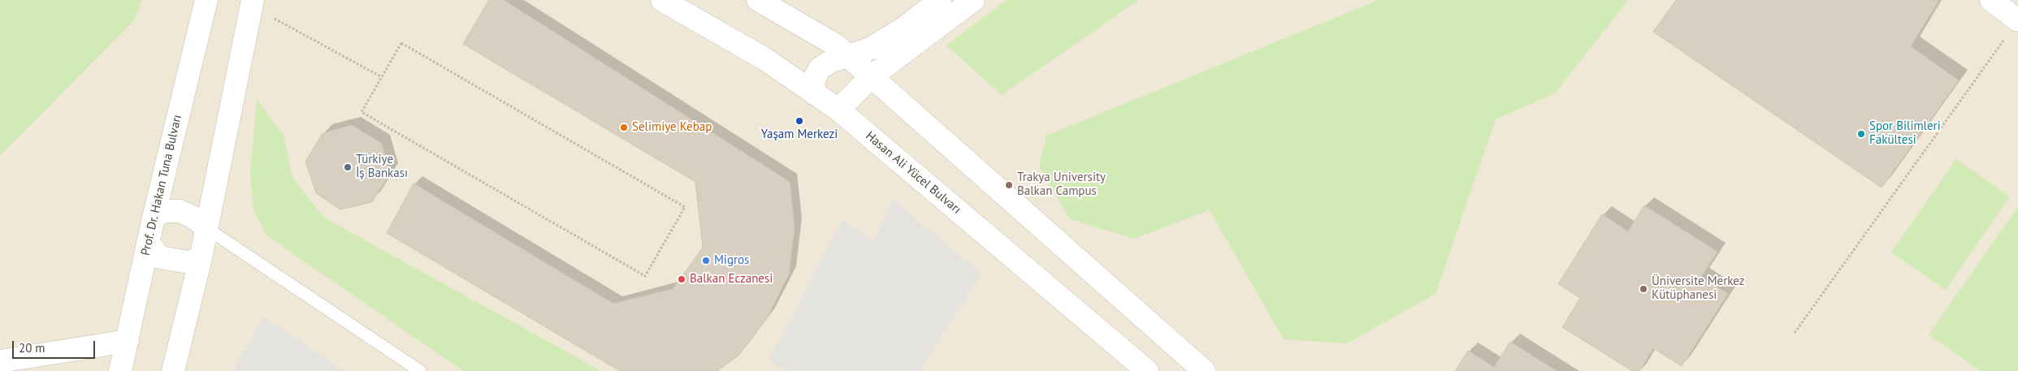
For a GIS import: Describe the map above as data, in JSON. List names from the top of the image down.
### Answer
{
  "streets": {
    "street": ["Hasan Ali Yücel Bulvarı", "Prof. Dr. Hakan Tuna Bulvarı"]
  },
  "places": [
    "Yaşam Merkezi",
    "Selimiye Kebap",
    "Spor Bilimleri Fakültesi",
    "Türkiye İş Bankası",
    "Trakya University Balkan Campus",
    "Migros",
    "Balkan Eczanesi",
    "Üniversite Merkez Kütüphanesi"
  ],
  "scale_bar": "20 m"
}
